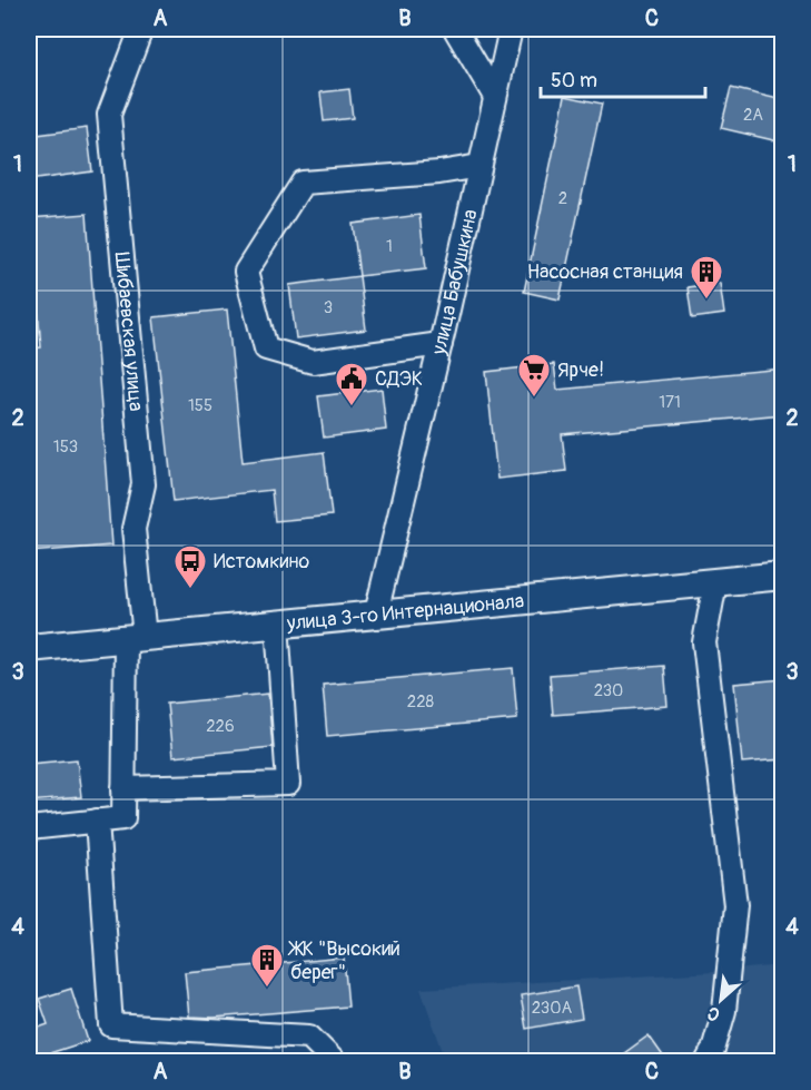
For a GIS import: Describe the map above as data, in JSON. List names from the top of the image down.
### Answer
{
  "streets": {
    "main road": ["улица 3-го Интернационала"],
    "street": ["улица Бабушкина", "Шибаевская улица"]
  },
  "crossings": [
    ["улица Бабушкина", "улица 3-го Интернационала"],
    ["Шибаевская улица", "улица 3-го Интернационала"]
  ],
  "places": {
    "building": ["Насосная станция", "ЖК \"Высокий берег\""],
    "supermarket": ["Ярче!"],
    "public building": ["СДЭК"],
    "bus stop": ["Истомкино"]
  },
  "house_numbers": [
    "2А",
    "2",
    "1",
    "3",
    "171",
    "155",
    "153",
    "230",
    "228",
    "226",
    "230А"
  ],
  "scale_bar": "50 m",
  "north": "bottom left",
  "grid": {
    "columns": ["A", "B", "C"],
    "rows": [
      "1",
      "2",
      "3",
      "4"
    ]
  }
}
